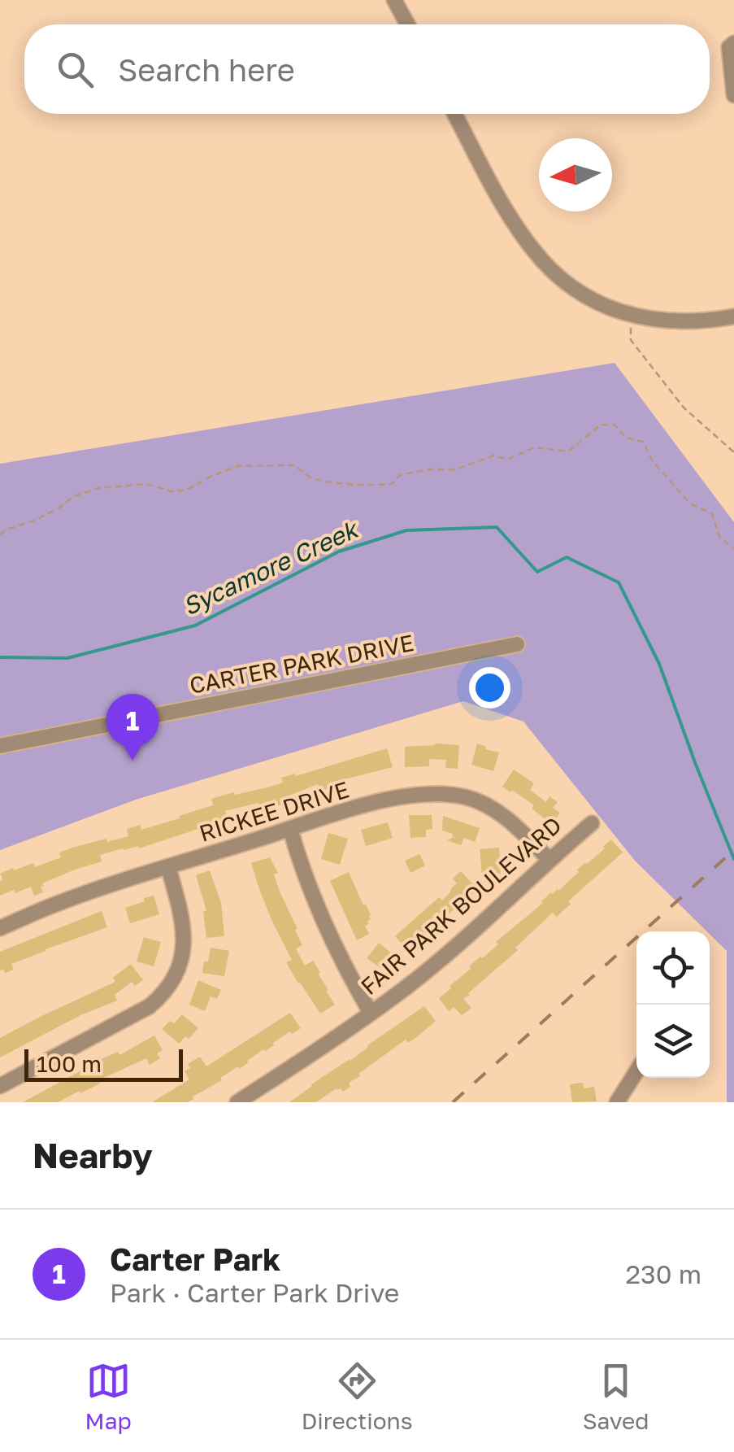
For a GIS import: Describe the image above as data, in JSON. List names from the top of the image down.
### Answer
{
  "streets": {
    "street": ["CARTER PARK DRIVE", "RICKEE DRIVE", "FAIR PARK BOULEVARD"]
  },
  "crossings": [
    ["RICKEE DRIVE", "FAIR PARK BOULEVARD"]
  ],
  "water": ["Sycamore Creek"],
  "scale_bar": "100 m",
  "north": "left",
  "page": {
    "search": "Search here",
    "pins": "1",
    "scale": "100 m",
    "heading": "Nearby",
    "list": [
      {
        "mark": "1",
        "name": "Carter Park",
        "note": "Park · Carter Park Drive",
        "value": "230 m"
      }
    ],
    "nav": ["Map", "Directions", "Saved"]
  }
}
